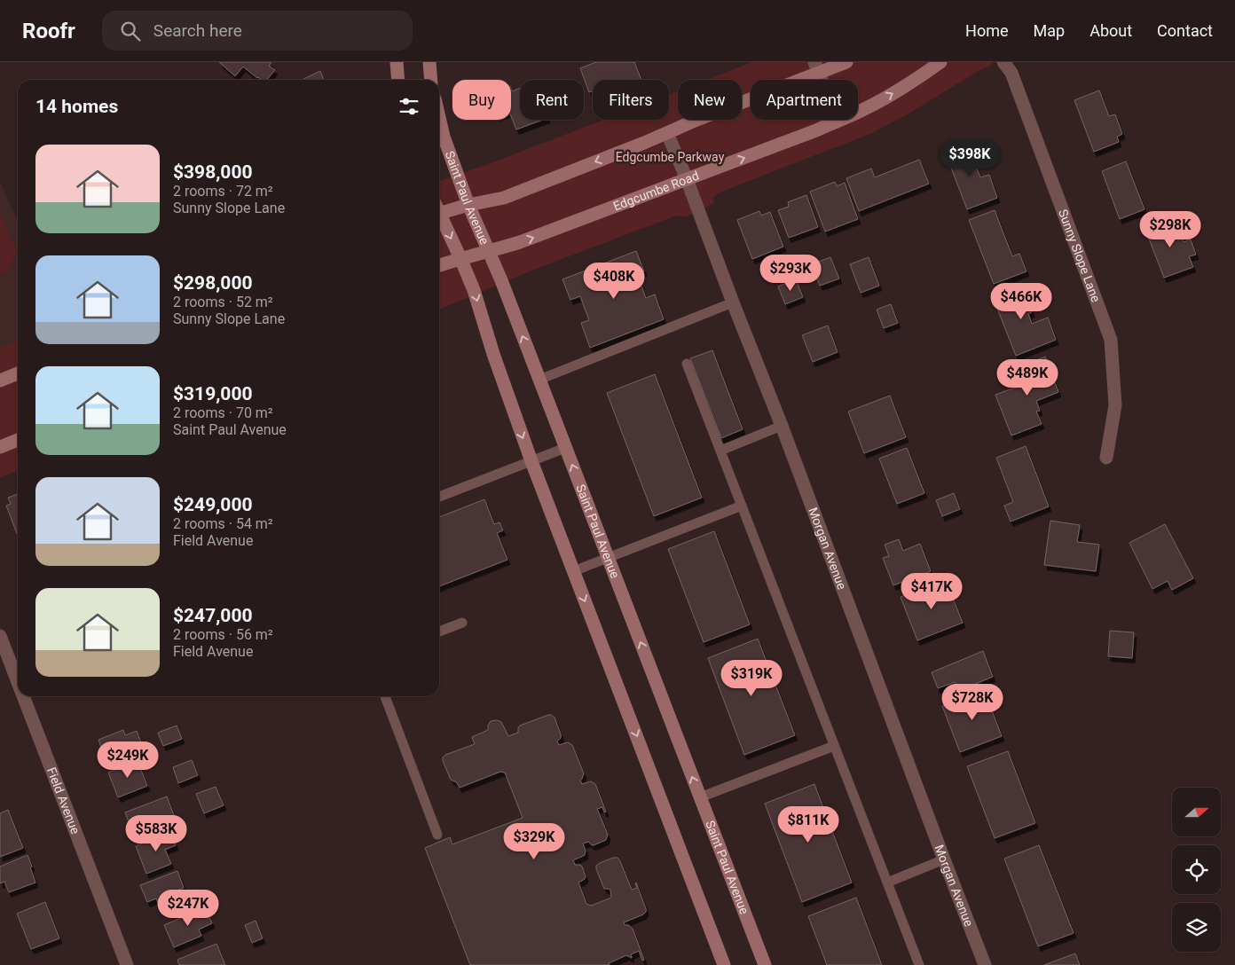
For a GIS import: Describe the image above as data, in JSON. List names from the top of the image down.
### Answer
{
  "streets": {
    "street": [
      "Edgcumbe Road",
      "Saint Paul Avenue",
      "Sunny Slope Lane",
      "Morgan Avenue",
      "Field Avenue"
    ]
  },
  "crossings": [
    ["Edgcumbe Road", "Saint Paul Avenue"],
    ["Edgcumbe Road", "Morgan Avenue"]
  ],
  "parks": ["Edgcumbe Parkway"],
  "north": "right",
  "page": {
    "header": "Roofr",
    "search": "Search here",
    "nav": [
      "Home",
      "Map",
      "About",
      "Contact"
    ],
    "chip": [
      "Buy",
      "Rent",
      "Filters",
      "New",
      "Apartment"
    ],
    "heading": "14 homes",
    "list": [
      {
        "name": "$398,000",
        "note": "2 rooms · 72 m² · Sunny Slope Lane"
      },
      {
        "name": "$298,000",
        "note": "2 rooms · 52 m² · Sunny Slope Lane"
      },
      {
        "name": "$319,000",
        "note": "2 rooms · 70 m² · Saint Paul Avenue"
      },
      {
        "name": "$249,000",
        "note": "2 rooms · 54 m² · Field Avenue"
      },
      {
        "name": "$247,000",
        "note": "2 rooms · 56 m² · Field Avenue"
      }
    ],
    "price": [
      "$398K",
      "$298K",
      "$293K",
      "$408K",
      "$466K",
      "$489K",
      "$417K",
      "$319K",
      "$728K",
      "$249K",
      "$811K",
      "$583K",
      "$329K",
      "$247K"
    ]
  }
}
